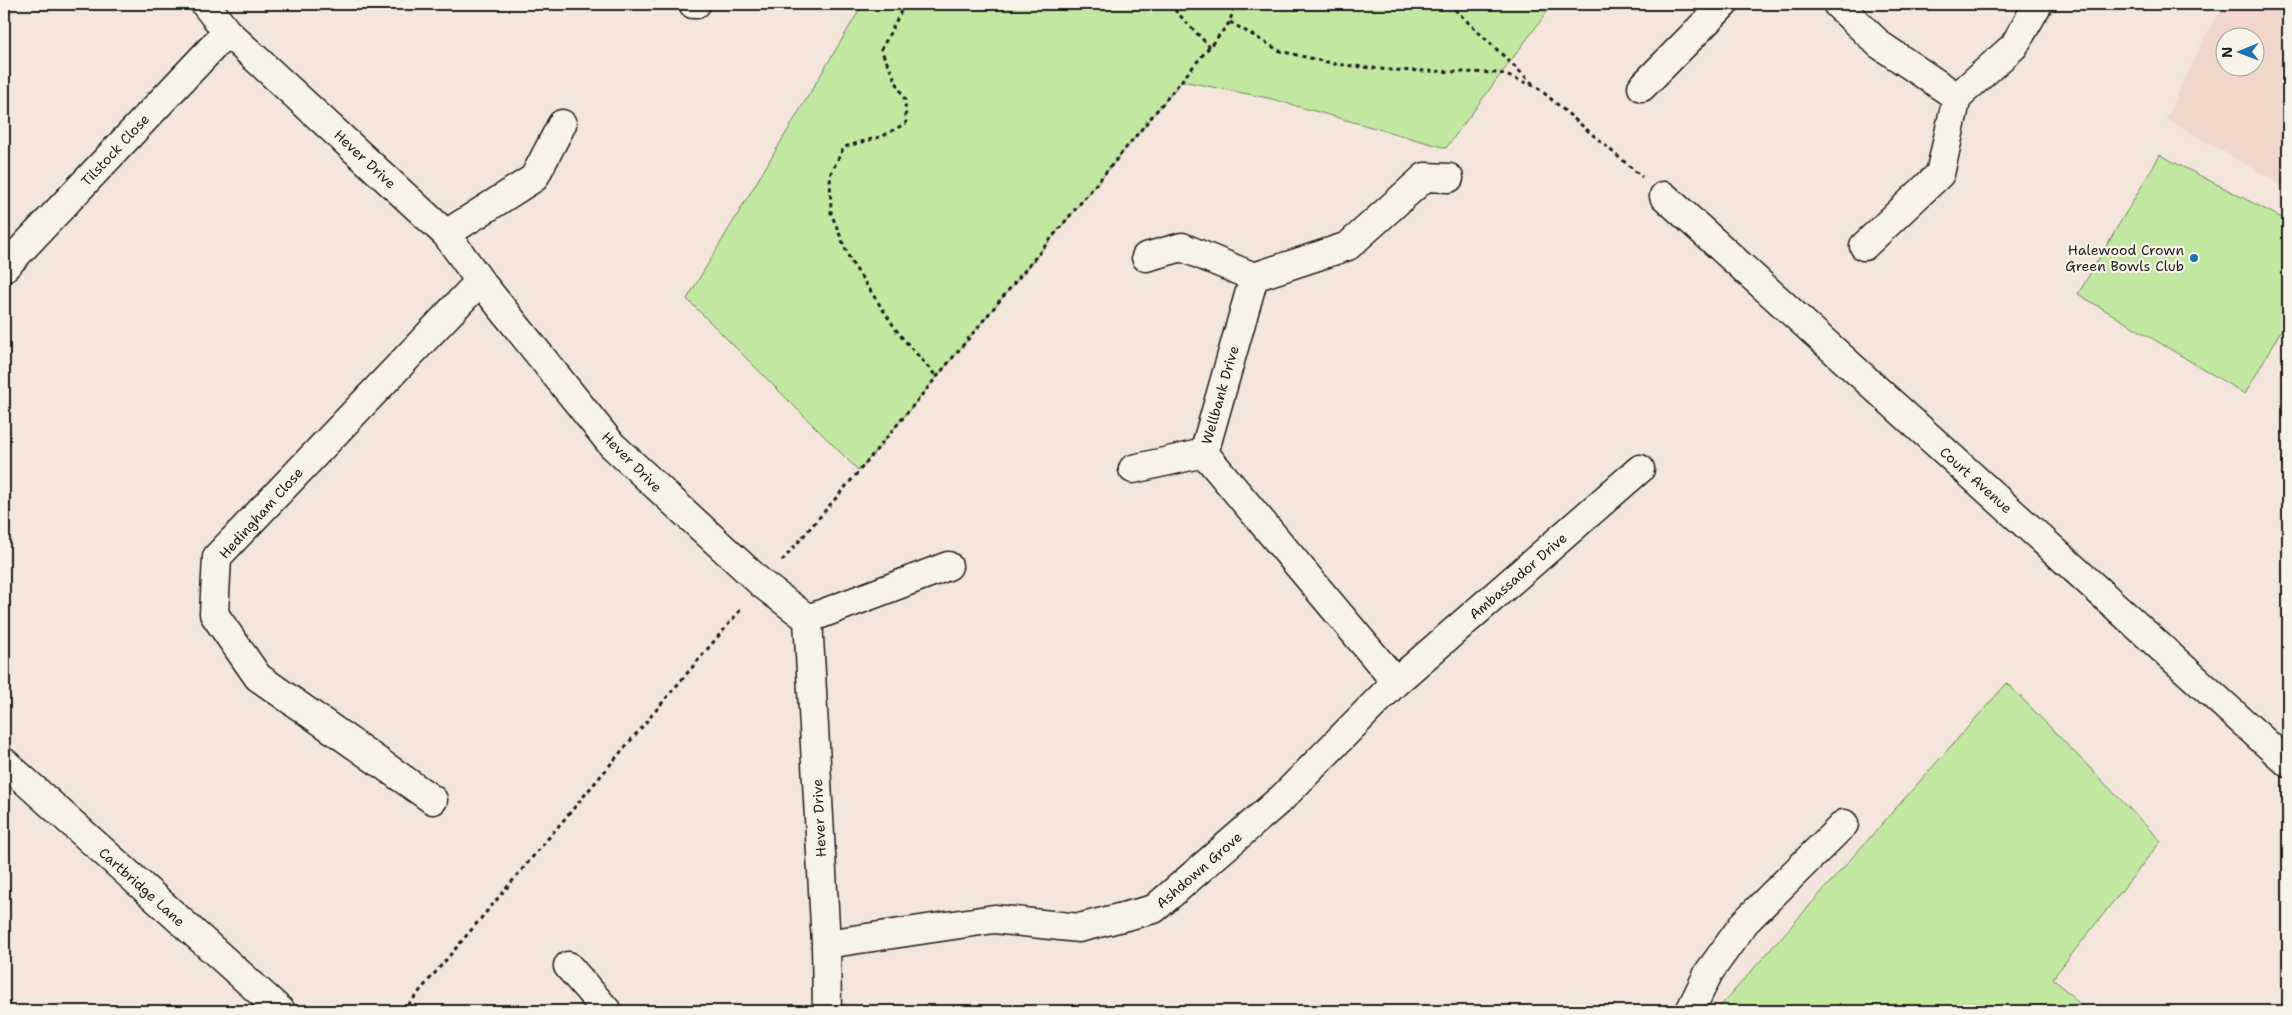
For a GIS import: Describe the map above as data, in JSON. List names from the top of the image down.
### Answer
{
  "streets": {
    "street": [
      "Tilstock Close",
      "Hever Drive",
      "Wellbank Drive",
      "Court Avenue",
      "Hedingham Close",
      "Ambassador Drive",
      "Ashdown Grove",
      "Cartbridge Lane"
    ]
  },
  "crossings": [
    ["Tilstock Close", "Hever Drive"],
    ["Hever Drive", "Hedingham Close"],
    ["Hever Drive", "Ashdown Grove"],
    ["Wellbank Drive", "Ambassador Drive"],
    ["Wellbank Drive", "Ashdown Grove"],
    ["Ambassador Drive", "Ashdown Grove"]
  ],
  "places": ["Halewood Crown Green Bowls Club"],
  "north": "left"
}
